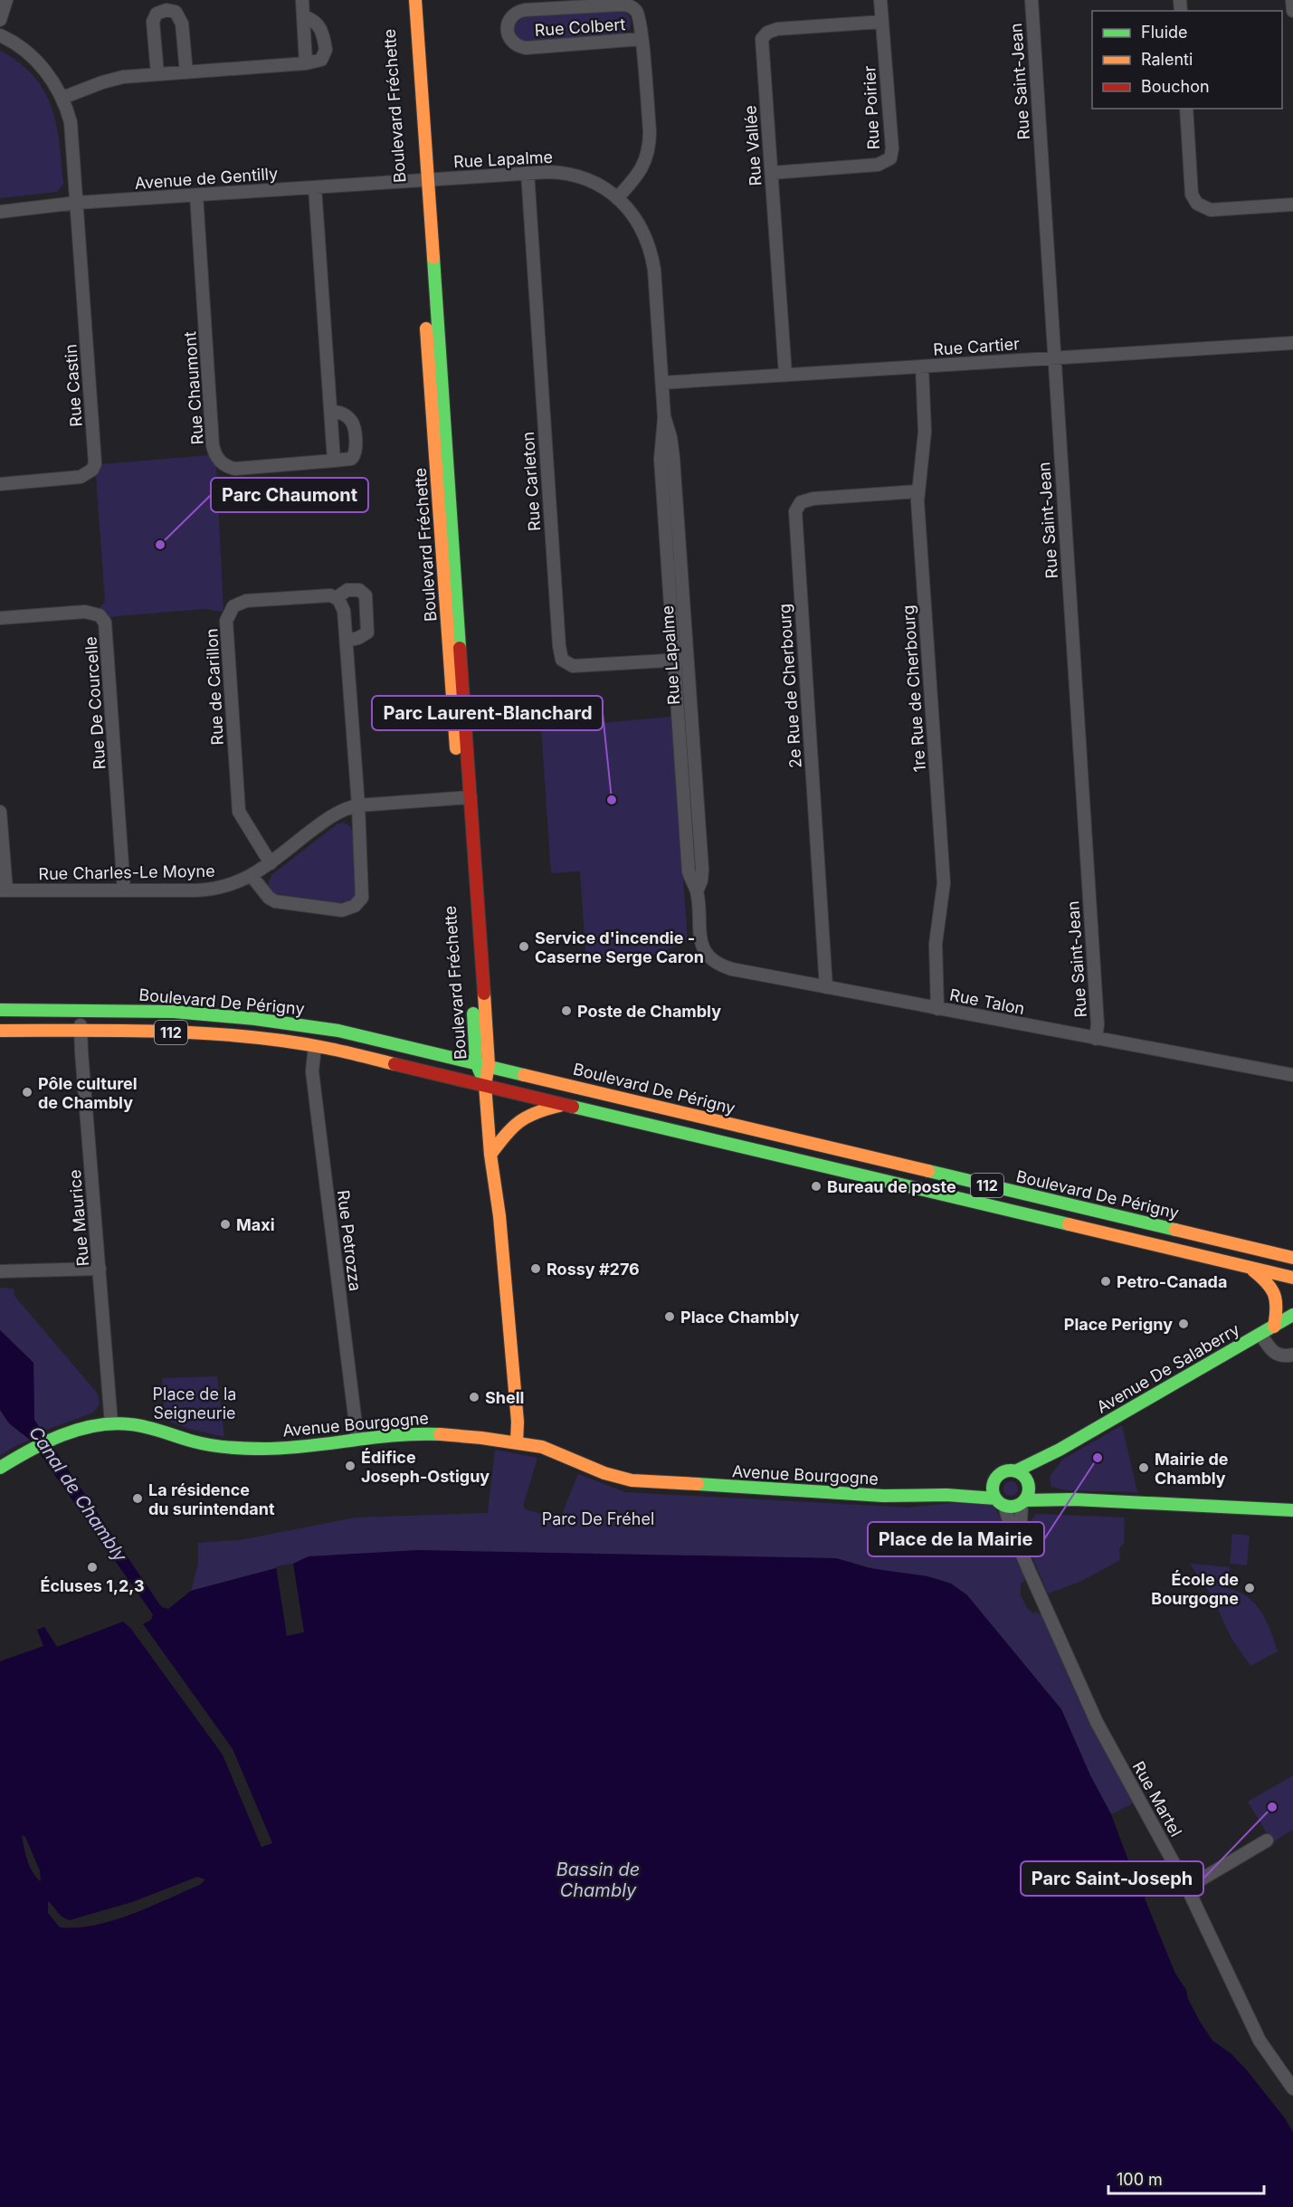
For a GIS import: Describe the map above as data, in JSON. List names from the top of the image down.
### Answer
{
  "streets": {
    "main road": [
      "Boulevard Fréchette",
      "Boulevard De Périgny",
      "112",
      "Avenue De Salaberry",
      "Avenue Bourgogne"
    ],
    "street": [
      "Rue Colbert",
      "Rue Saint-Jean",
      "Rue Poirier",
      "Rue Vallée",
      "Rue Lapalme",
      "Avenue de Gentilly",
      "Rue Cartier",
      "Rue Castin",
      "Rue Chaumont",
      "Rue Carleton",
      "2e Rue de Cherbourg",
      "Rue de Carillon",
      "1re Rue de Cherbourg",
      "Rue De Courcelle",
      "Rue Charles-Le Moyne",
      "Rue Talon",
      "Rue Maurice",
      "Rue Petrozza",
      "Rue Martel"
    ]
  },
  "crossings": [
    ["Rue Colbert", "Rue Lapalme"],
    ["Rue Saint-Jean", "Rue Cartier"],
    ["Rue Saint-Jean", "Rue Talon"],
    ["Boulevard Fréchette", "Rue Lapalme"],
    ["Boulevard Fréchette", "Avenue de Gentilly"],
    ["Boulevard Fréchette", "Rue Charles-Le Moyne"],
    ["Boulevard Fréchette", "Boulevard De Périgny"],
    ["Boulevard Fréchette", "Avenue Bourgogne"],
    ["Rue Poirier", "Rue Vallée"],
    ["Rue Vallée", "Rue Cartier"],
    ["Rue Lapalme", "Avenue de Gentilly"],
    ["Rue Lapalme", "Rue Cartier"],
    ["Rue Lapalme", "Rue Carleton"],
    ["Rue Lapalme", "Rue Talon"],
    ["Avenue de Gentilly", "Rue Castin"],
    ["Avenue de Gentilly", "Rue Chaumont"],
    ["Rue Cartier", "1re Rue de Cherbourg"],
    ["2e Rue de Cherbourg", "1re Rue de Cherbourg"],
    ["2e Rue de Cherbourg", "Rue Talon"],
    ["Rue de Carillon", "Rue Charles-Le Moyne"],
    ["1re Rue de Cherbourg", "Rue Talon"],
    ["Rue De Courcelle", "Rue Charles-Le Moyne"],
    ["Boulevard De Périgny", "Rue Maurice"],
    ["Boulevard De Périgny", "Rue Petrozza"],
    ["Rue Maurice", "Avenue Bourgogne"],
    ["Rue Petrozza", "Avenue Bourgogne"],
    ["Avenue De Salaberry", "Avenue Bourgogne"],
    ["Avenue De Salaberry", "Rue Martel"],
    ["Avenue Bourgogne", "Rue Martel"]
  ],
  "water": ["Canal de Chambly", "Bassin de Chambly"],
  "parks": ["Place de la Seigneurie", "Parc De Fréhel"],
  "places": [
    "Parc Chaumont",
    "Parc Laurent-Blanchard",
    "Service d'incendie - Caserne Serge Caron",
    "Poste de Chambly",
    "Pôle culturel de Chambly",
    "Bureau de poste",
    "Maxi",
    "Rossy #276",
    "Petro-Canada",
    "Place Chambly",
    "Place Perigny",
    "Shell",
    "Place de la Mairie",
    "Édifice Joseph-Ostiguy",
    "Mairie de Chambly",
    "La résidence du surintendant",
    "Écluses 1,2,3",
    "École de Bourgogne",
    "Parc Saint-Joseph"
  ],
  "legend": ["Fluide", "Ralenti", "Bouchon"],
  "scale_bar": "100 m"
}
